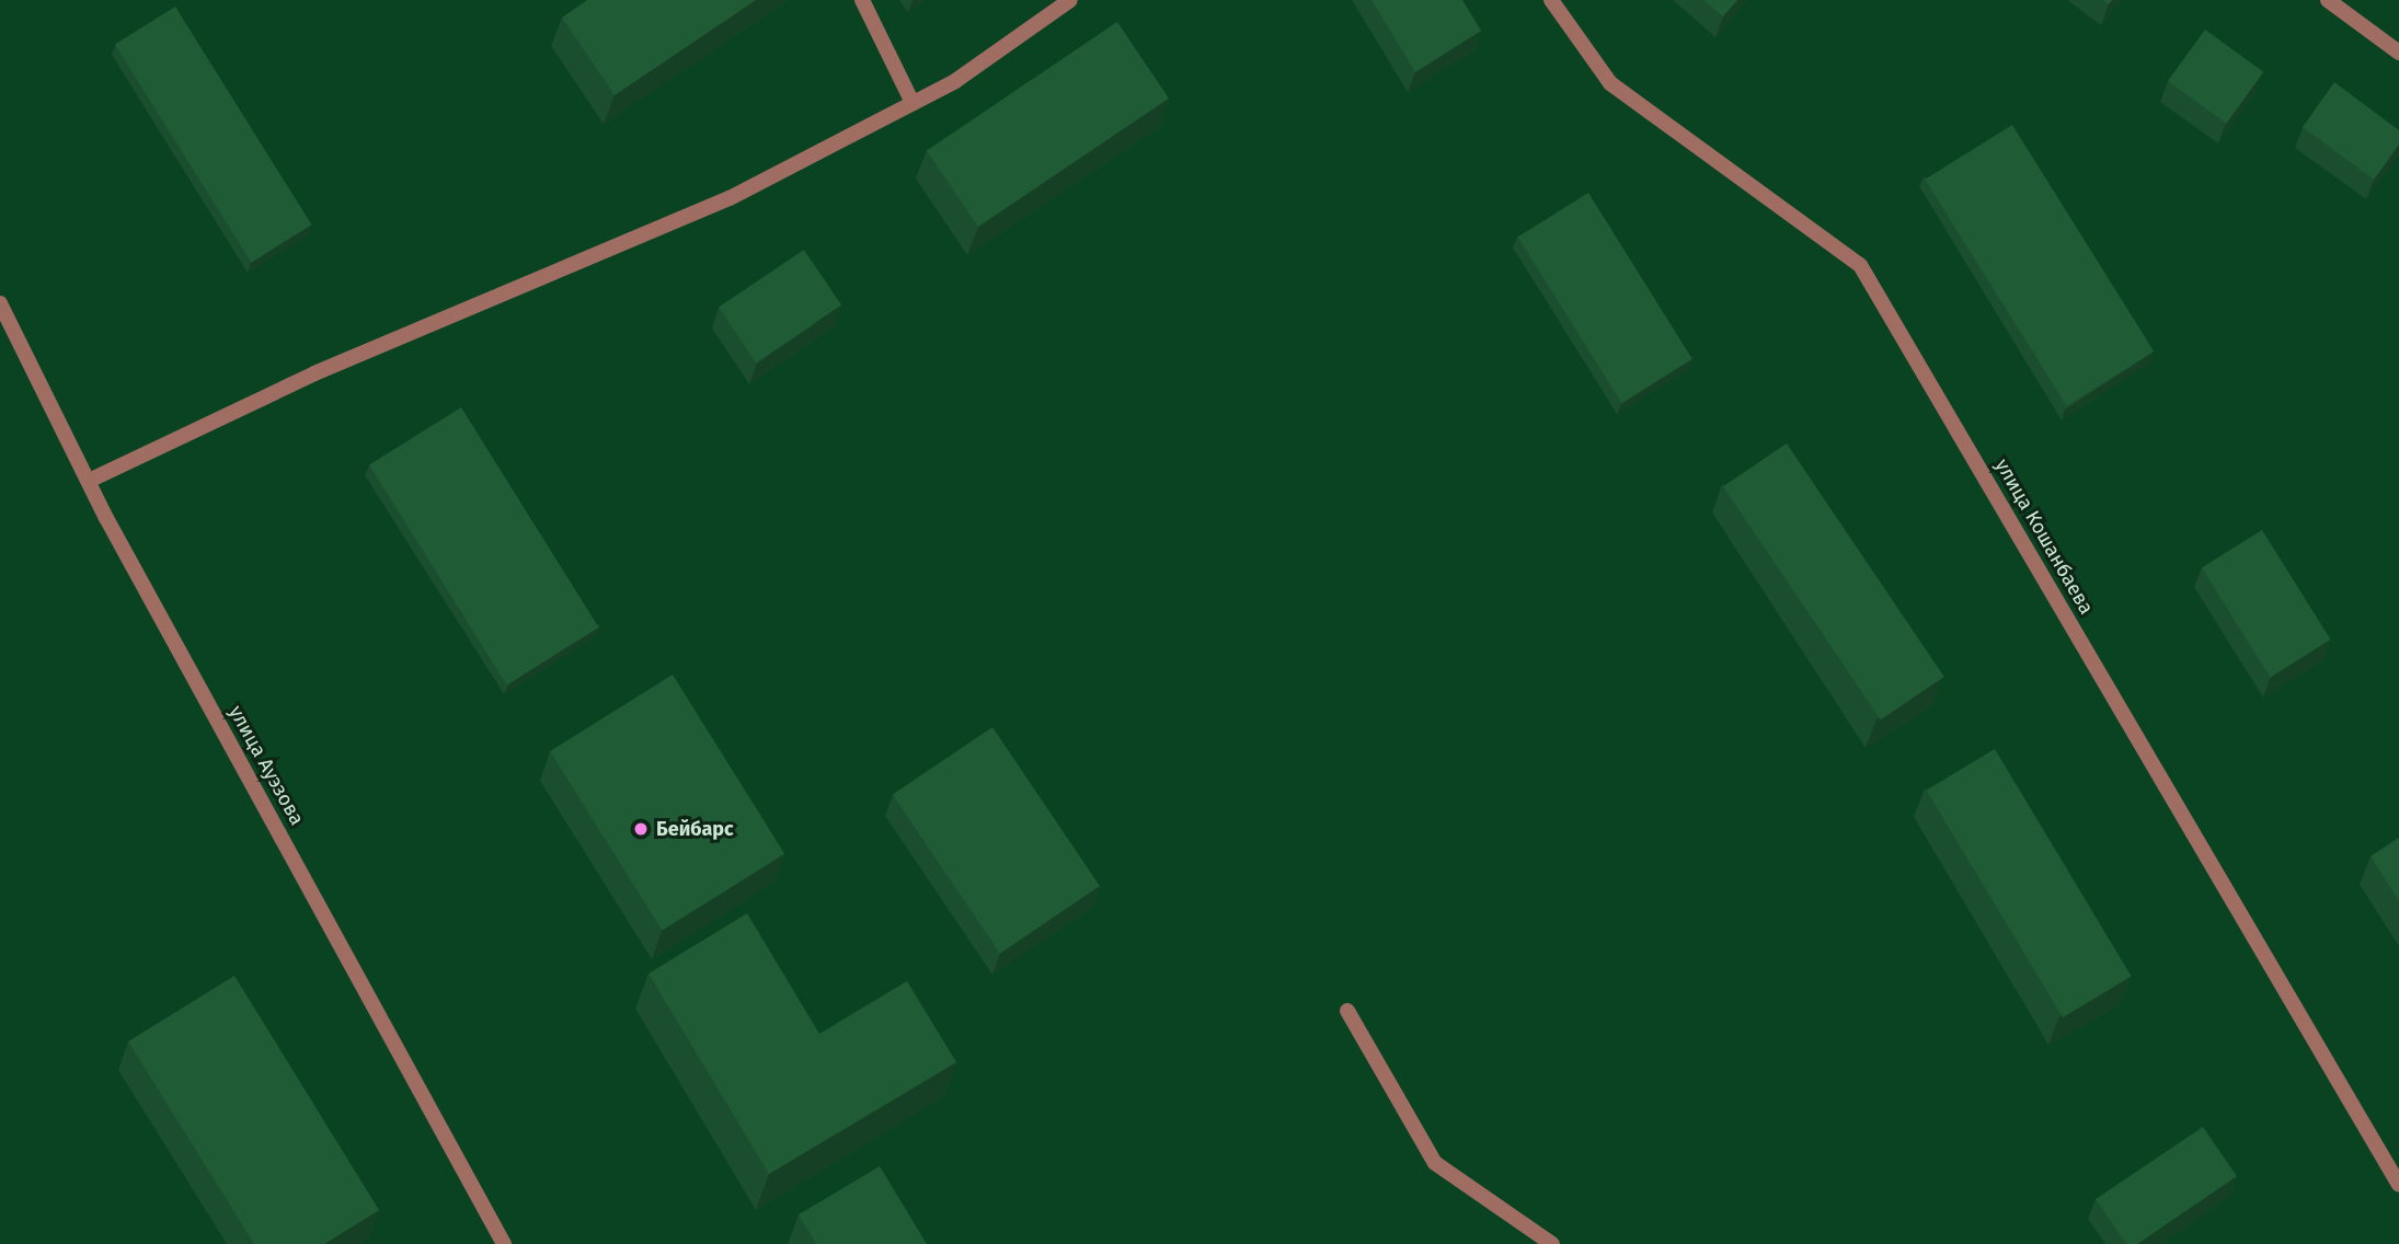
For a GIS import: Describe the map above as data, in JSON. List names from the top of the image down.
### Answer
{
  "streets": {
    "street": ["улица Кошанбаева", "улица Ауэзова"]
  },
  "places": ["Бейбарс"]
}
